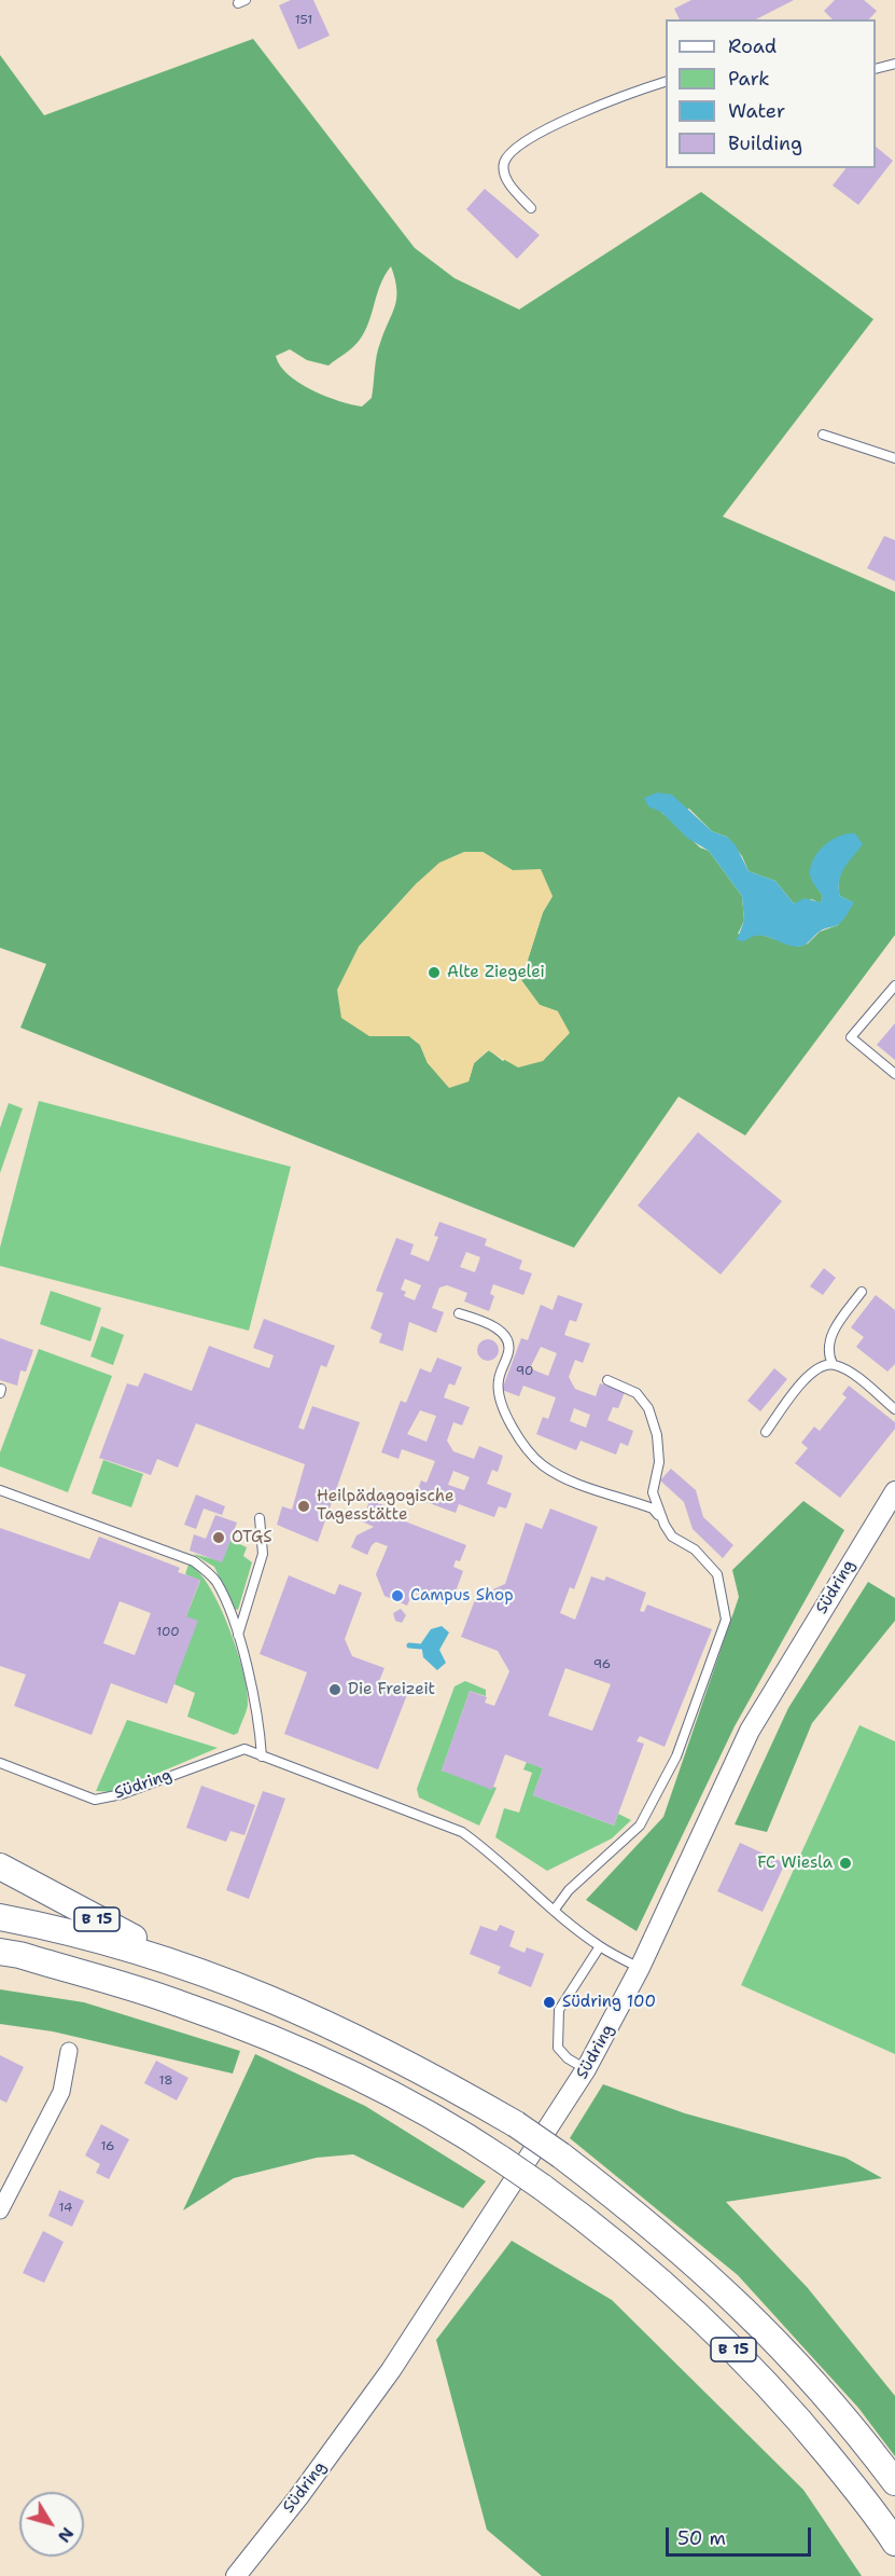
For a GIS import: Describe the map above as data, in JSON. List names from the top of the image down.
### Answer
{
  "streets": {
    "highway": ["B 15"],
    "street": ["Südring"]
  },
  "places": [
    "Alte Ziegelei",
    "Heilpädagogische Tagesstätte",
    "OTGS",
    "Campus Shop",
    "Die Freizeit",
    "FC Wiesla",
    "Südring 100"
  ],
  "house_numbers": [
    "151",
    "90",
    "100",
    "96",
    "18",
    "16",
    "14"
  ],
  "legend": [
    "Road",
    "Park",
    "Water",
    "Building"
  ],
  "scale_bar": "50 m",
  "north": "bottom right"
}
